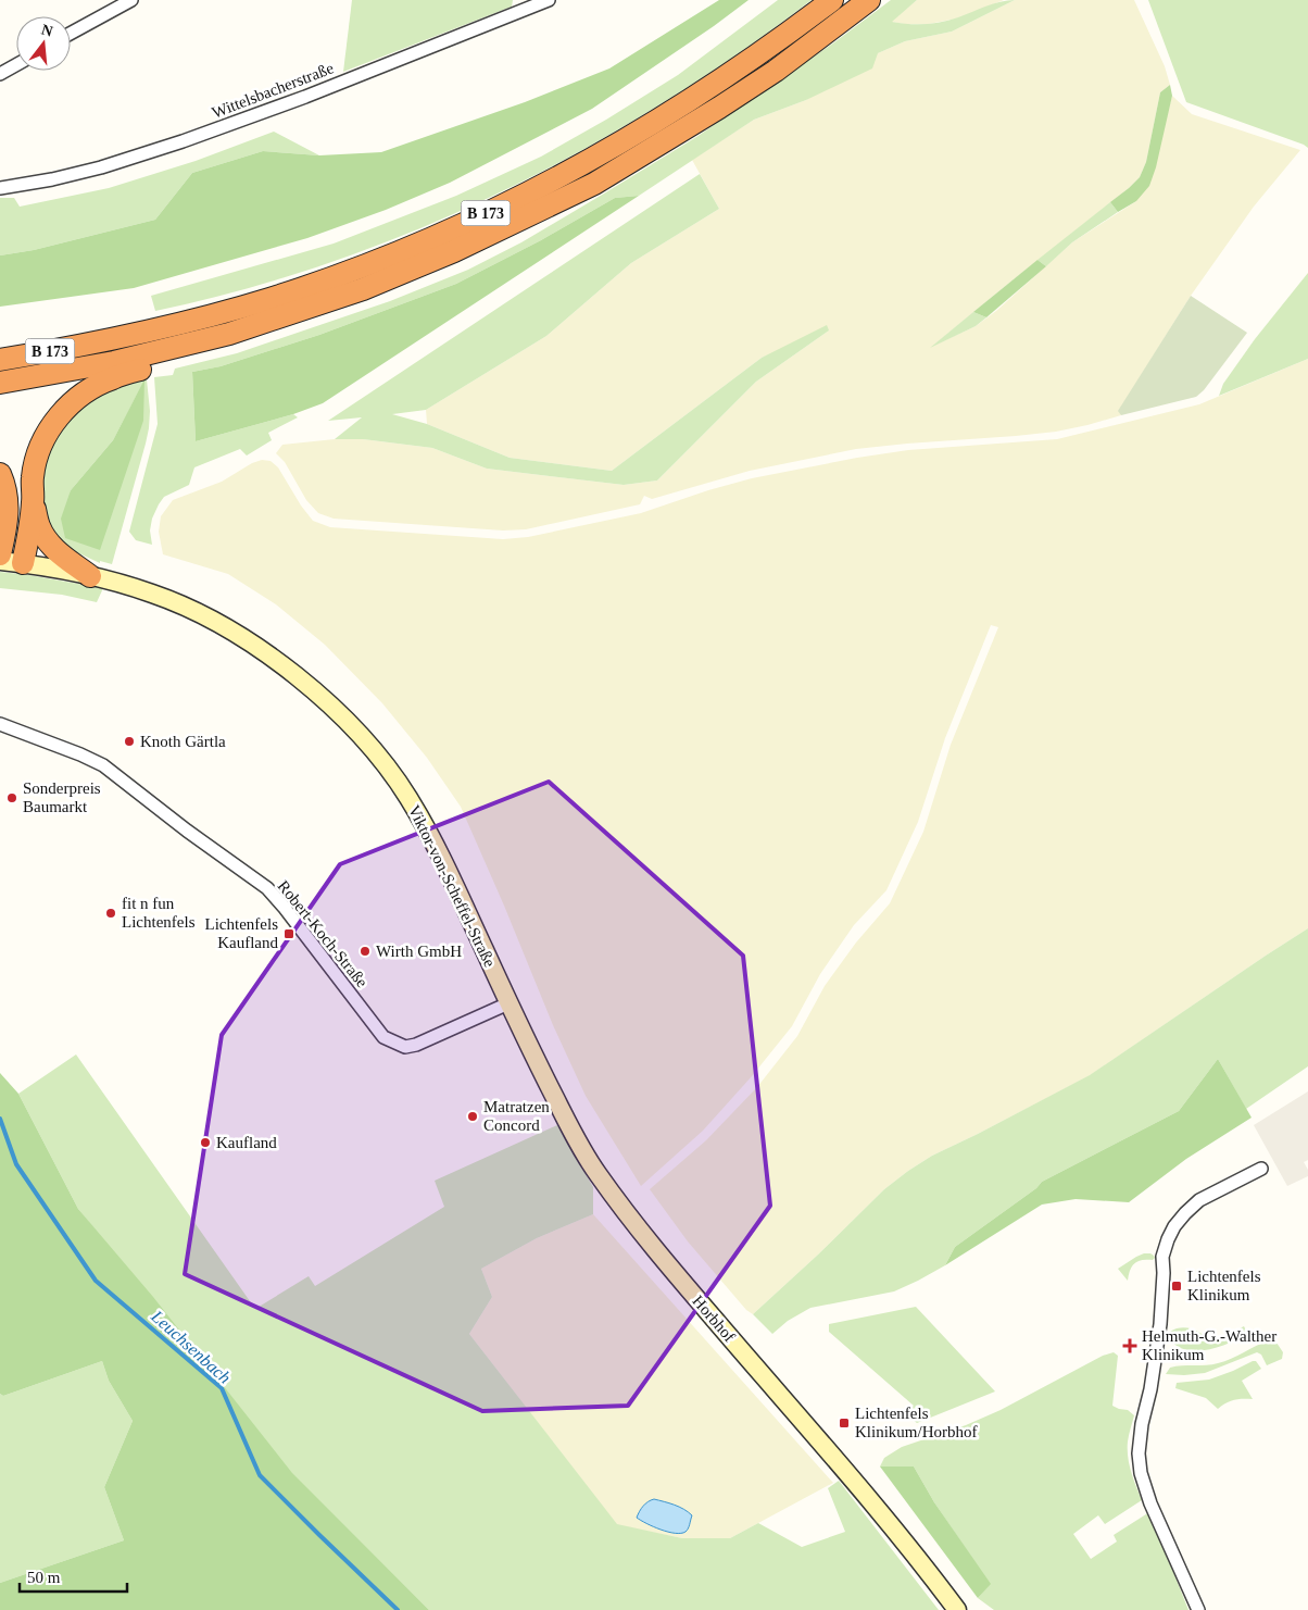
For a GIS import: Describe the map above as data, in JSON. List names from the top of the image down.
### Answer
{
  "streets": {
    "highway": ["B 173"],
    "main road": ["Viktor-von-Scheffel-Straße", "Horbhof"],
    "street": ["Wittelsbacherstraße", "Robert-Koch-Straße"]
  },
  "crossings": [
    ["Viktor-von-Scheffel-Straße", "Robert-Koch-Straße"],
    ["Viktor-von-Scheffel-Straße", "Horbhof"],
    ["Robert-Koch-Straße", "Horbhof"]
  ],
  "water": ["Leuchsenbach"],
  "places": {
    "other": [
      "Knoth Gärtla",
      "Sonderpreis Baumarkt",
      "fit n fun Lichtenfels",
      "Wirth GmbH",
      "Matratzen Concord",
      "Kaufland"
    ],
    "transit": ["Lichtenfels Kaufland", "Lichtenfels Klinikum", "Lichtenfels Klinikum/Horbhof"],
    "health": ["Helmuth-G.-Walther Klinikum"]
  },
  "scale_bar": "50 m",
  "north": "top"
}
